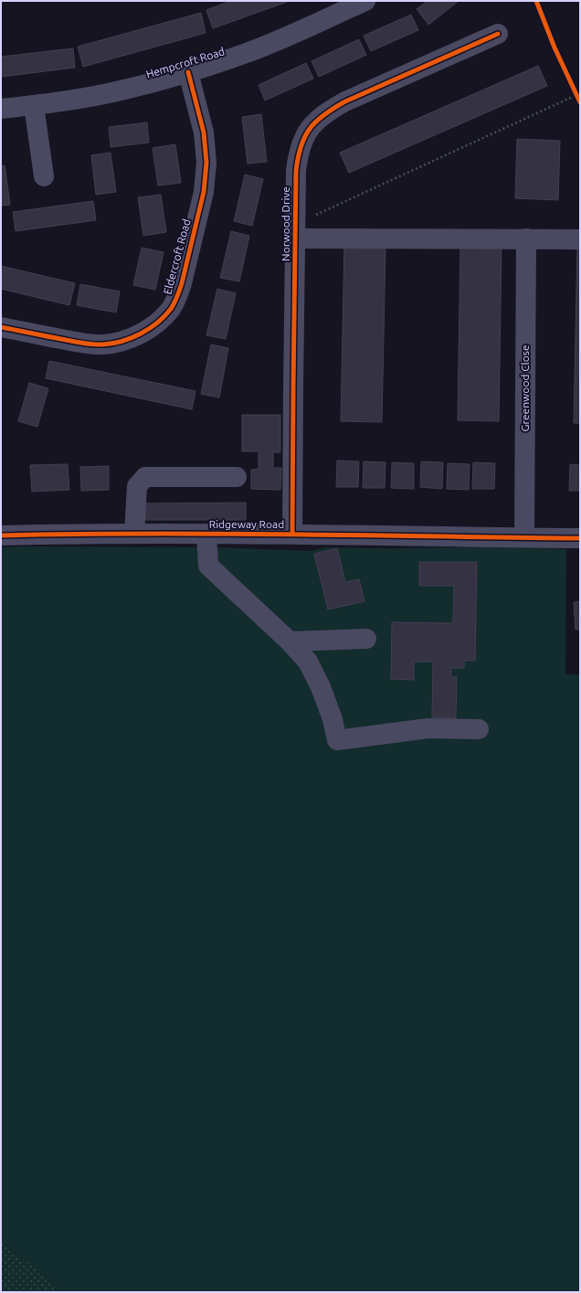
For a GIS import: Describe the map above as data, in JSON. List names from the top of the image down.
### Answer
{
  "streets": {
    "street": [
      "Hempcroft Road",
      "Norwood Drive",
      "Eldercroft Road",
      "Greenwood Close",
      "Ridgeway Road"
    ]
  },
  "crossings": [
    ["Hempcroft Road", "Eldercroft Road"],
    ["Norwood Drive", "Ridgeway Road"],
    ["Greenwood Close", "Ridgeway Road"]
  ]
}
